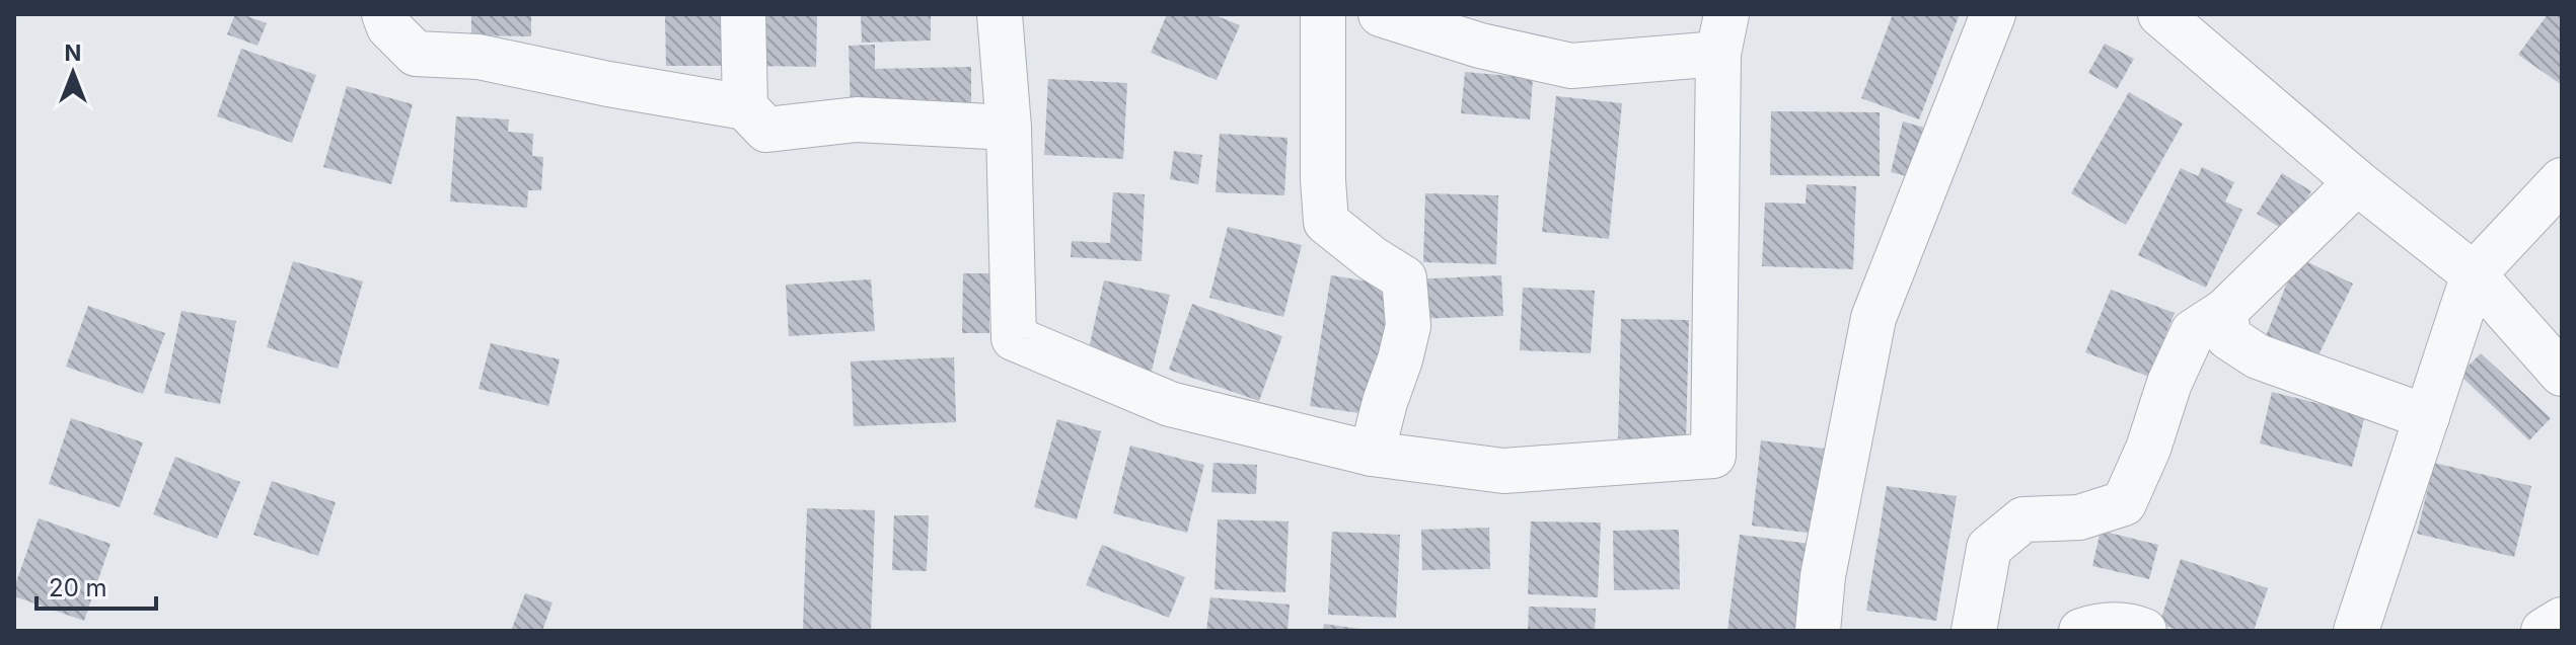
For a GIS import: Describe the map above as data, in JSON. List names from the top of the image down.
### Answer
{
  "scale_bar": "20 m",
  "north": "top"
}
